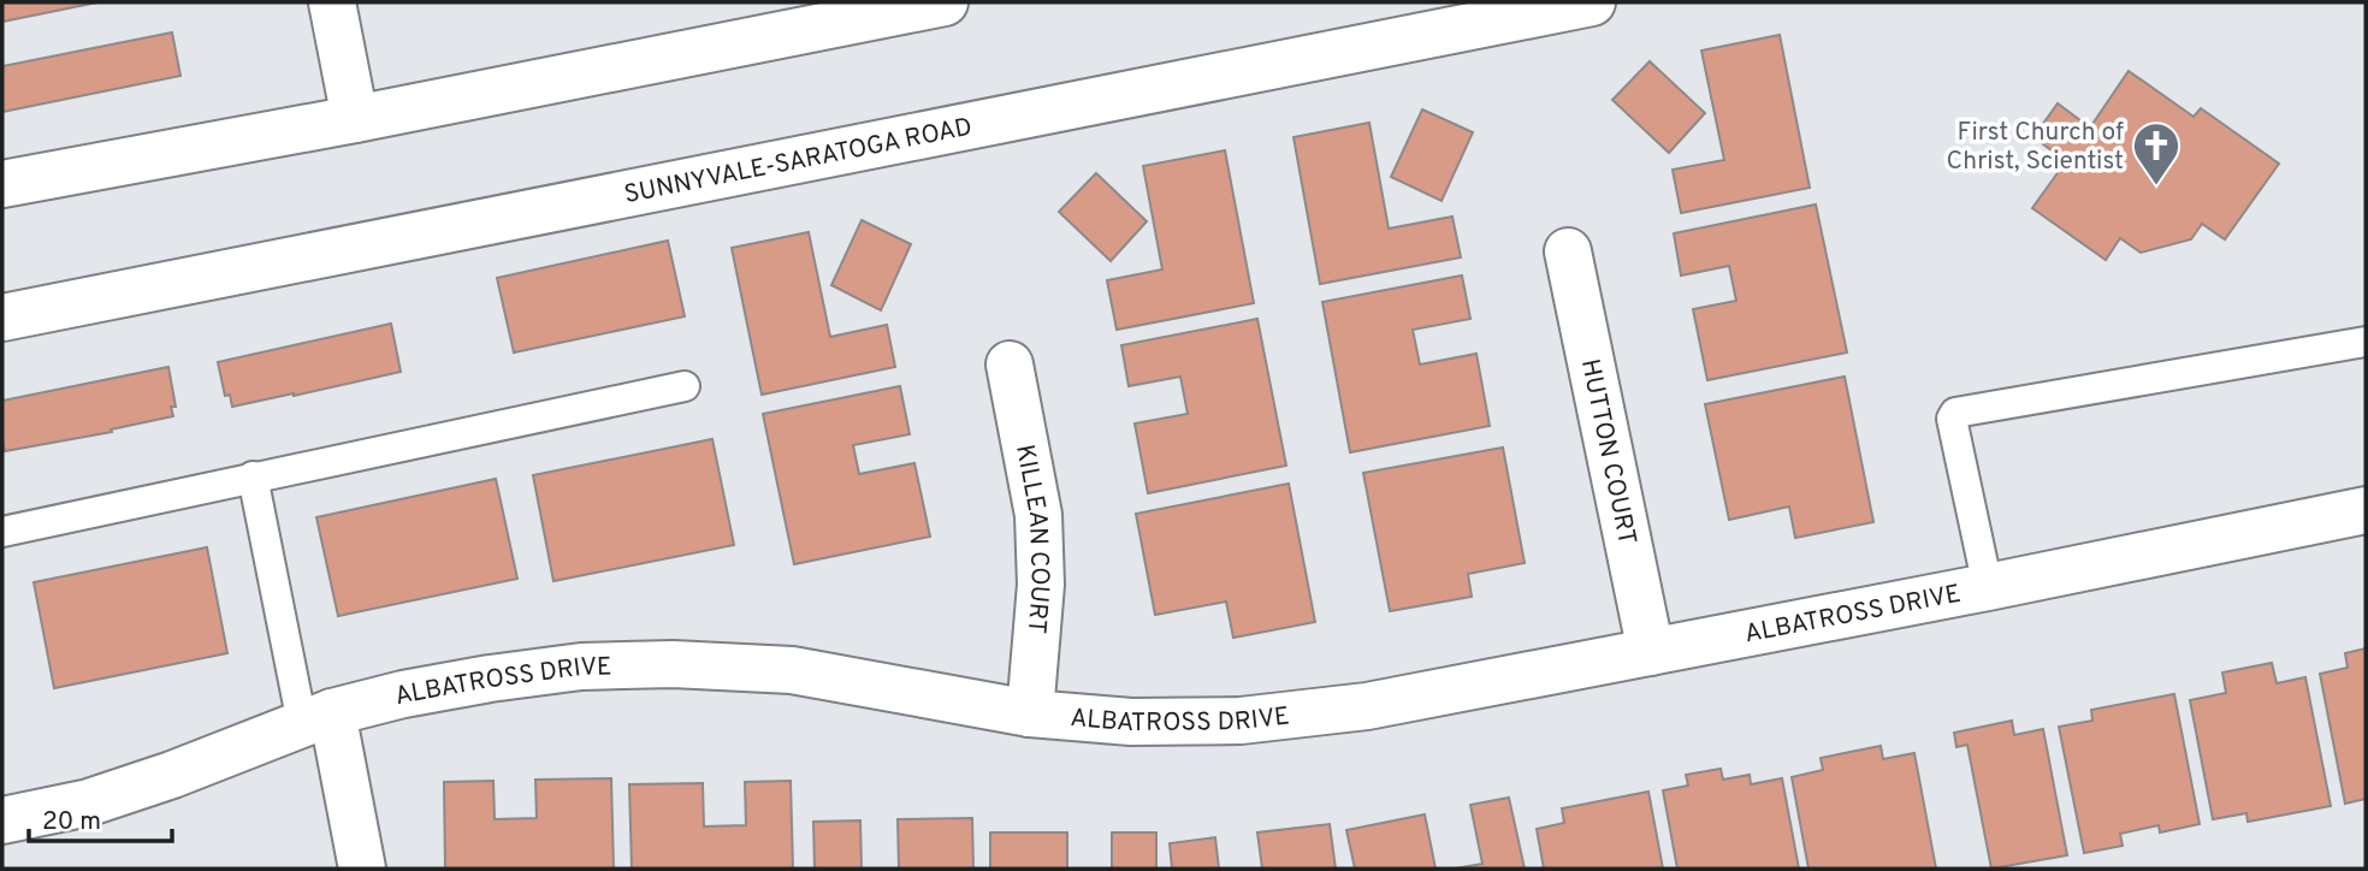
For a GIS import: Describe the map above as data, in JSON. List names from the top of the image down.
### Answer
{
  "streets": {
    "street": [
      "SUNNYVALE-SARATOGA ROAD",
      "HUTTON COURT",
      "KILLEAN COURT",
      "ALBATROSS DRIVE"
    ]
  },
  "crossings": [
    ["HUTTON COURT", "ALBATROSS DRIVE"],
    ["KILLEAN COURT", "ALBATROSS DRIVE"]
  ],
  "places": {
    "church": ["First Church of Christ, Scientist"]
  },
  "scale_bar": "20 m"
}
